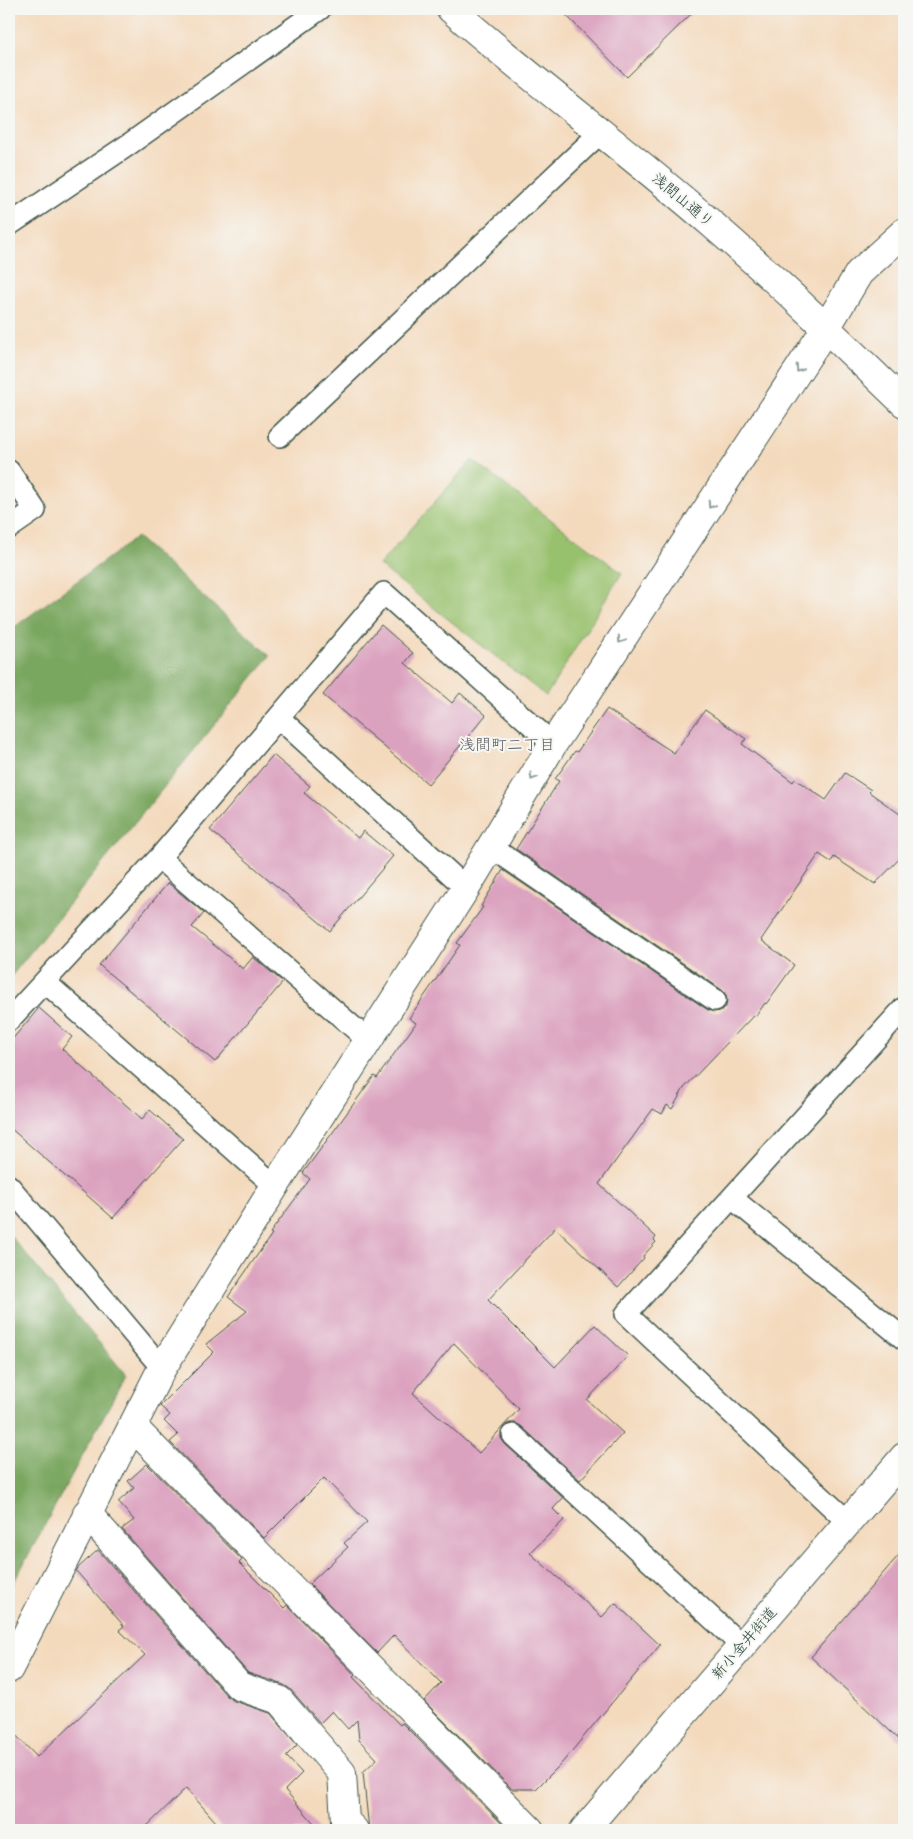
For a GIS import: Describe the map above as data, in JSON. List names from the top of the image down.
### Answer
{
  "streets": {
    "street": ["浅間山通り", "新小金井街道"]
  },
  "districts": ["浅間町二丁目"]
}
